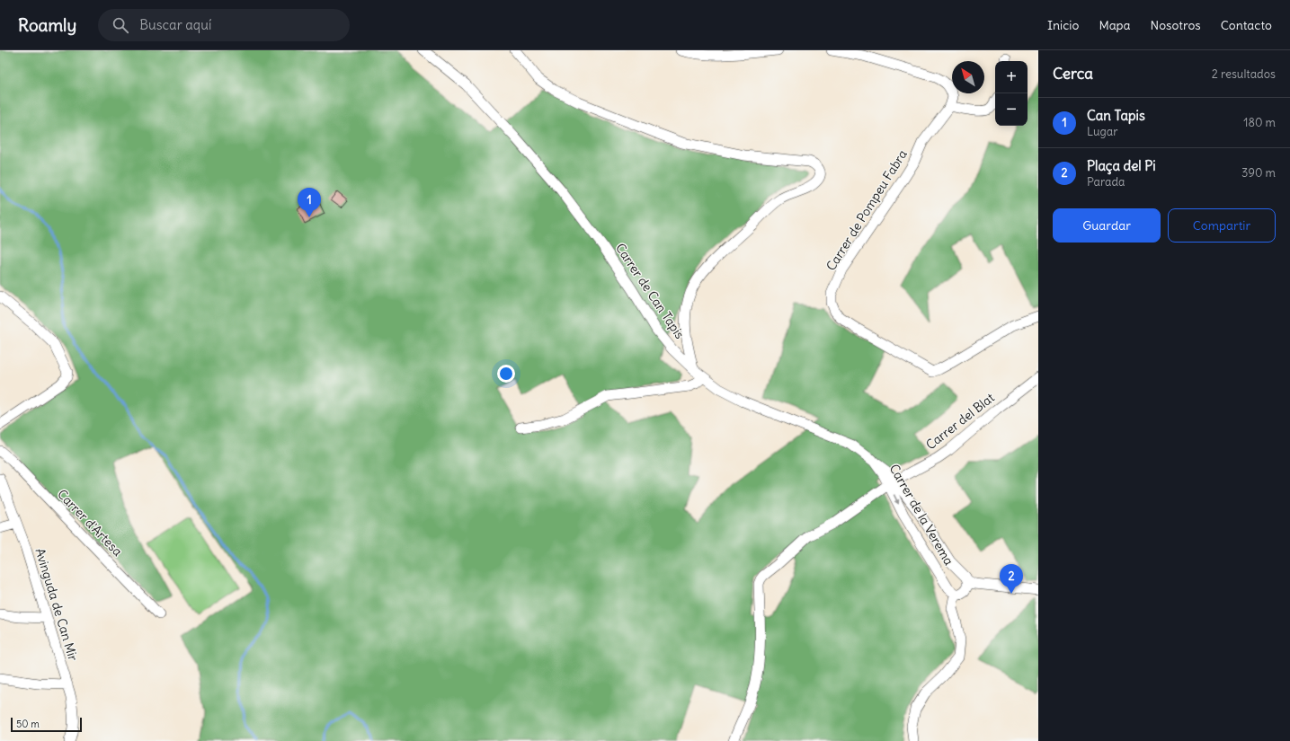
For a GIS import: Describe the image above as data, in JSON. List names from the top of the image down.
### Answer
{
  "streets": {
    "street": [
      "Carrer de Pompeu Fabra",
      "Carrer de Can Tapis",
      "Carrer del Blat",
      "Carrer de la Verema",
      "Carrer d'Artesa",
      "Avinguda de Can Mir"
    ]
  },
  "crossings": [
    ["Carrer de Can Tapis", "Carrer del Blat"],
    ["Carrer de Can Tapis", "Carrer de la Verema"],
    ["Carrer del Blat", "Carrer de la Verema"]
  ],
  "one_way": ["Carrer de la Verema"],
  "scale_bar": "50 m",
  "north": "top left",
  "page": {
    "header": "Roamly",
    "search": "Buscar aquí",
    "nav": [
      "Inicio",
      "Mapa",
      "Nosotros",
      "Contacto"
    ],
    "heading": ["Cerca", "2 resultados"],
    "map_buttons": ["+", "−"],
    "list": [
      {
        "mark": "1",
        "name": "Can Tapis",
        "note": "Lugar",
        "value": "180 m"
      },
      {
        "mark": "2",
        "name": "Plaça del Pi",
        "note": "Parada",
        "value": "390 m"
      }
    ],
    "pins": ["1", "2"],
    "buttons": ["Guardar", "Compartir"],
    "scale": "50 m"
  }
}
